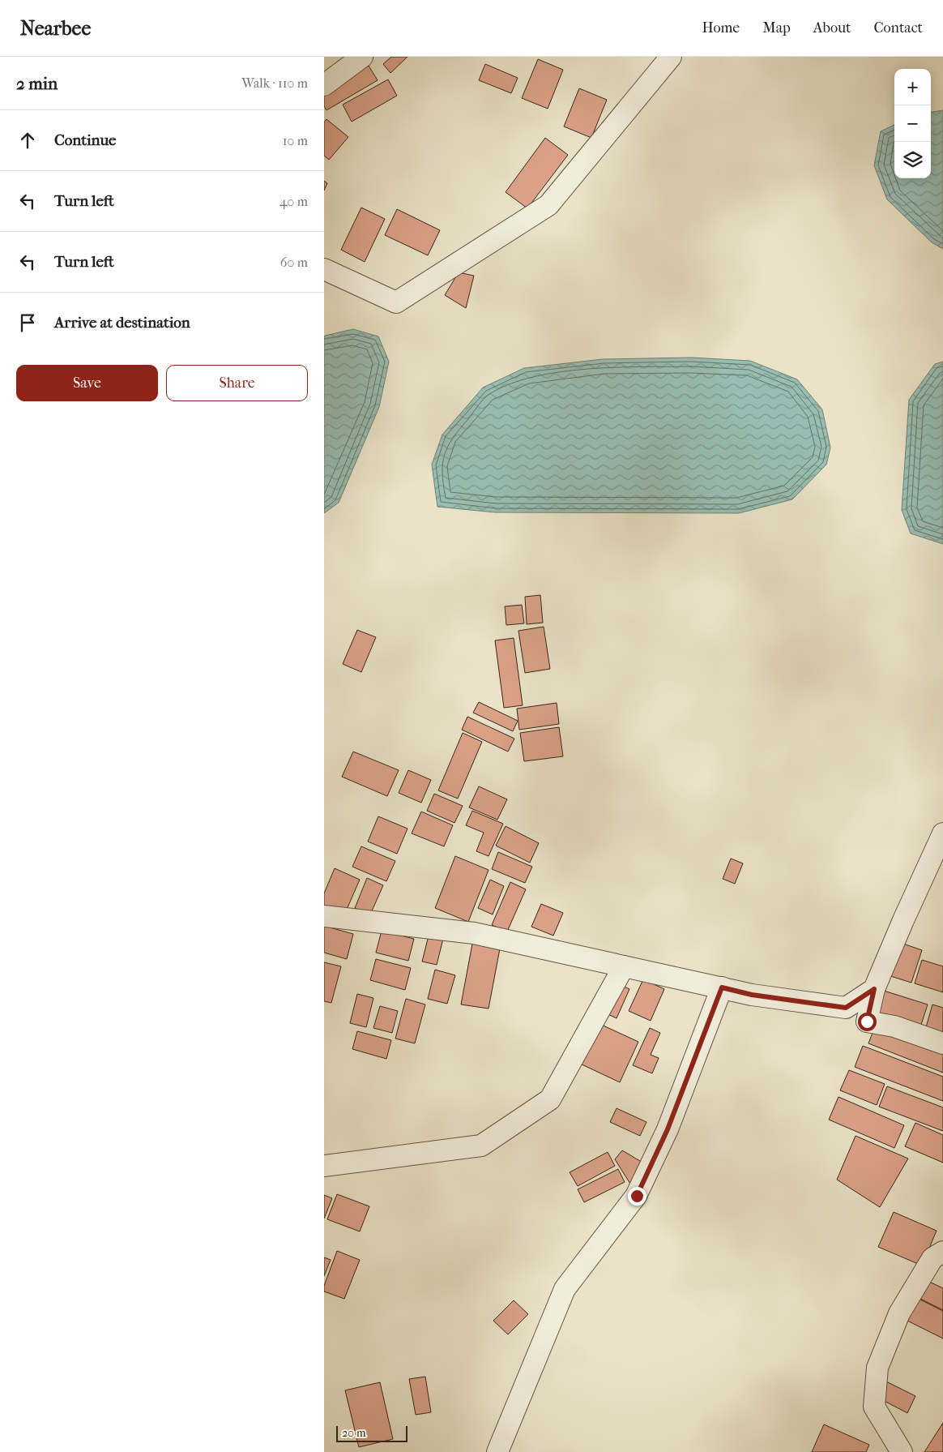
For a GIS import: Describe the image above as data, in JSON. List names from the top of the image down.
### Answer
{
  "scale_bar": "20 m",
  "page": {
    "header": "Nearbee",
    "nav": [
      "Home",
      "Map",
      "About",
      "Contact"
    ],
    "heading": ["2 min", "Walk · 110 m"],
    "map_buttons": ["+", "−"],
    "list": [
      ["Continue", "10 m"],
      ["Turn left", "40 m"],
      ["Turn left", "60 m"],
      "Arrive at destination"
    ],
    "buttons": ["Save", "Share"],
    "scale": "20 m"
  }
}
